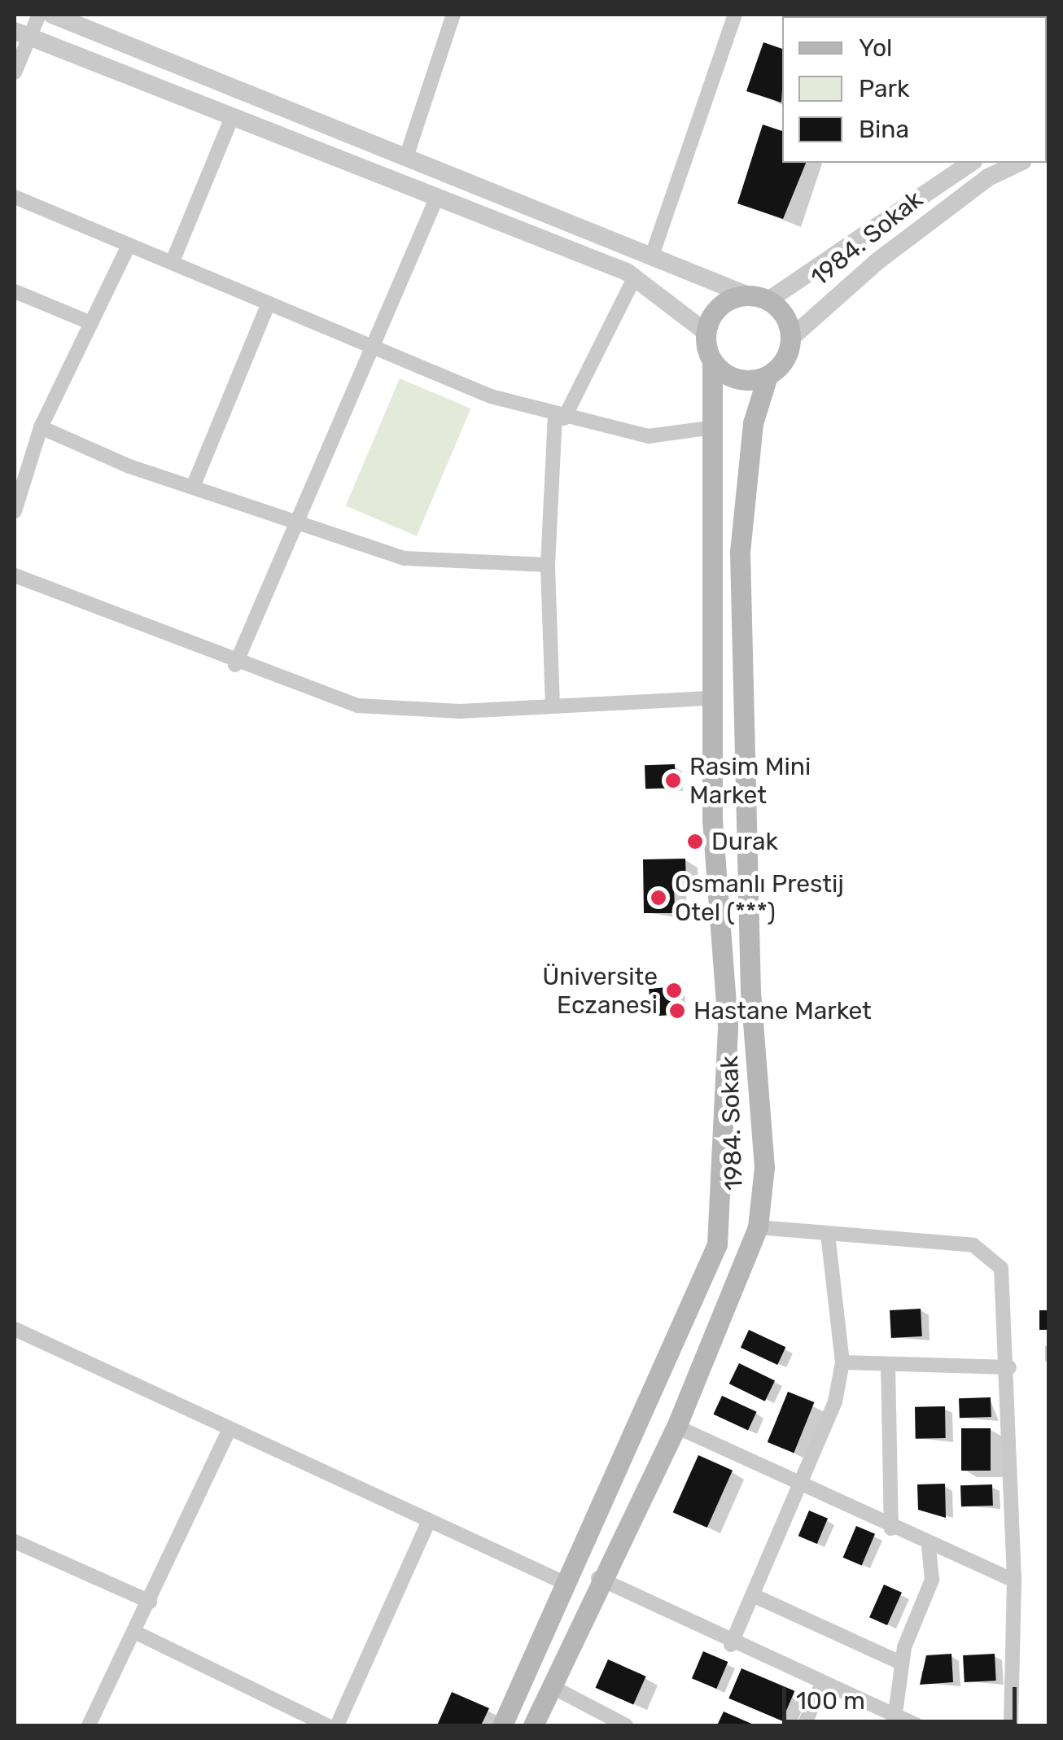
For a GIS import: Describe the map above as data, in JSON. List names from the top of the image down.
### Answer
{
  "streets": {
    "main road": ["1984. Sokak"]
  },
  "places": [
    "Rasim Mini Market",
    "Durak",
    "Osmanlı Prestij Otel (***)",
    "Üniversite Eczanesi",
    "Hastane Market"
  ],
  "legend": ["Yol", "Park", "Bina"],
  "scale_bar": "100 m"
}
